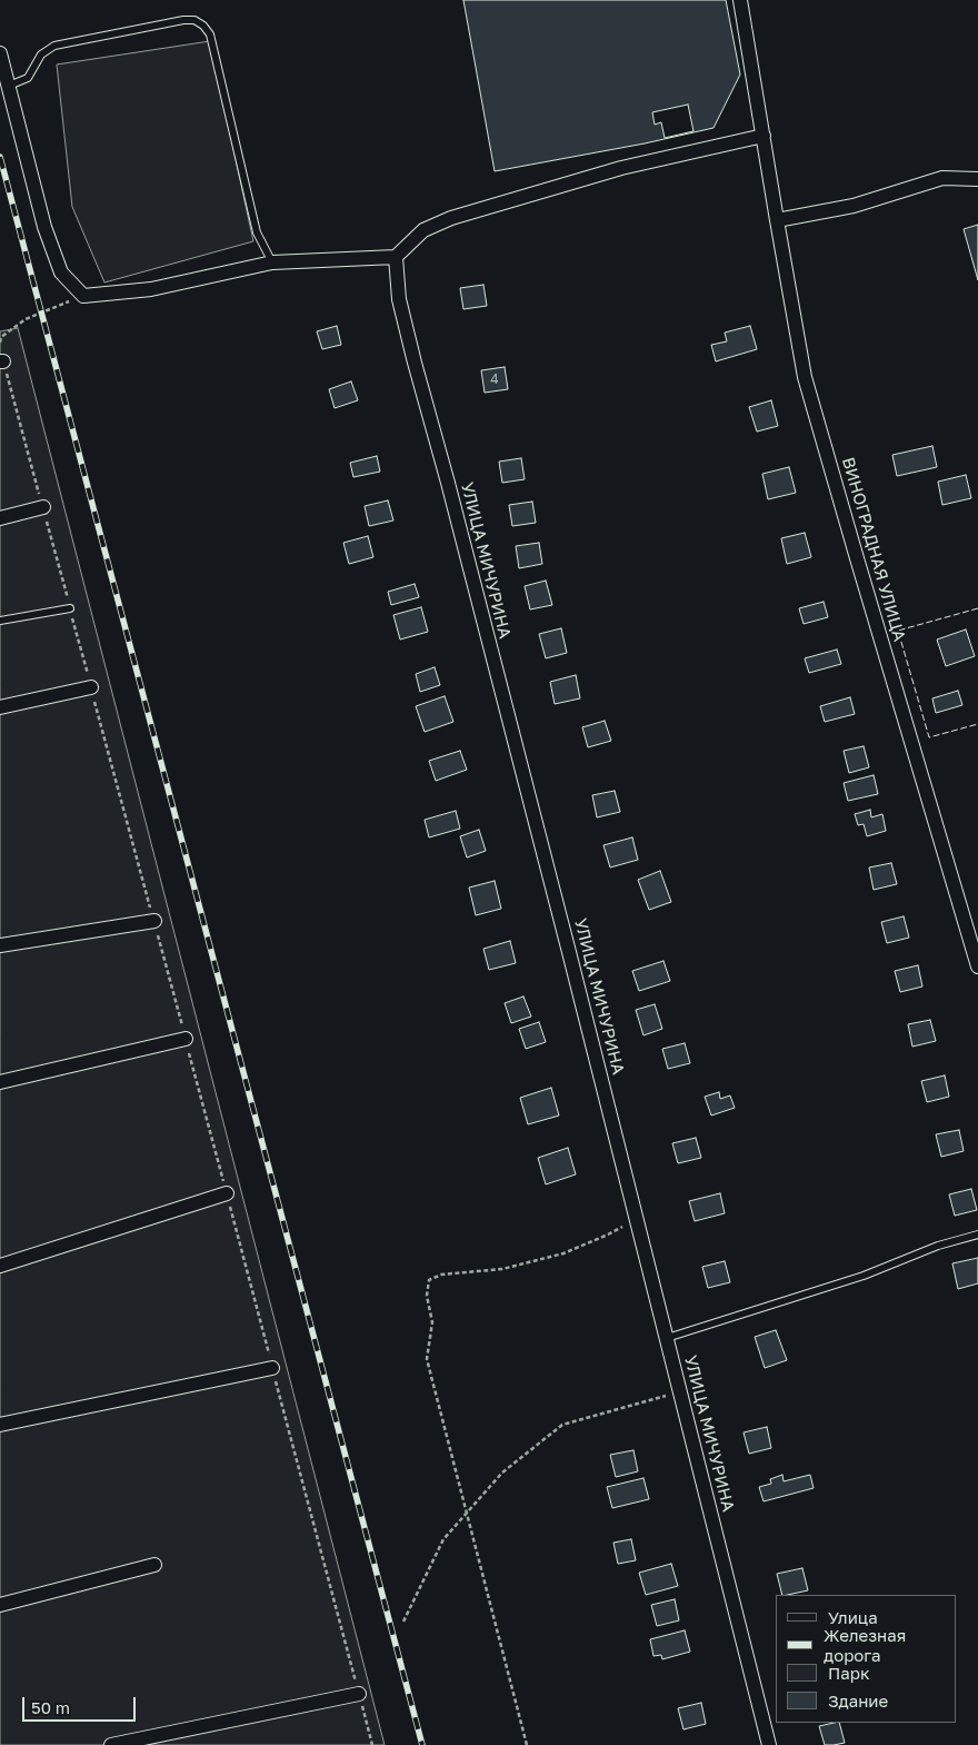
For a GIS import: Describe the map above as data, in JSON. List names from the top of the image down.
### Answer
{
  "streets": {
    "street": ["ВИНОГРАДНАЯ УЛИЦА", "УЛИЦА МИЧУРИНА"]
  },
  "house_numbers": ["4"],
  "legend": [
    "Улица",
    "Железная дорога",
    "Парк",
    "Здание"
  ],
  "scale_bar": "50 m"
}
